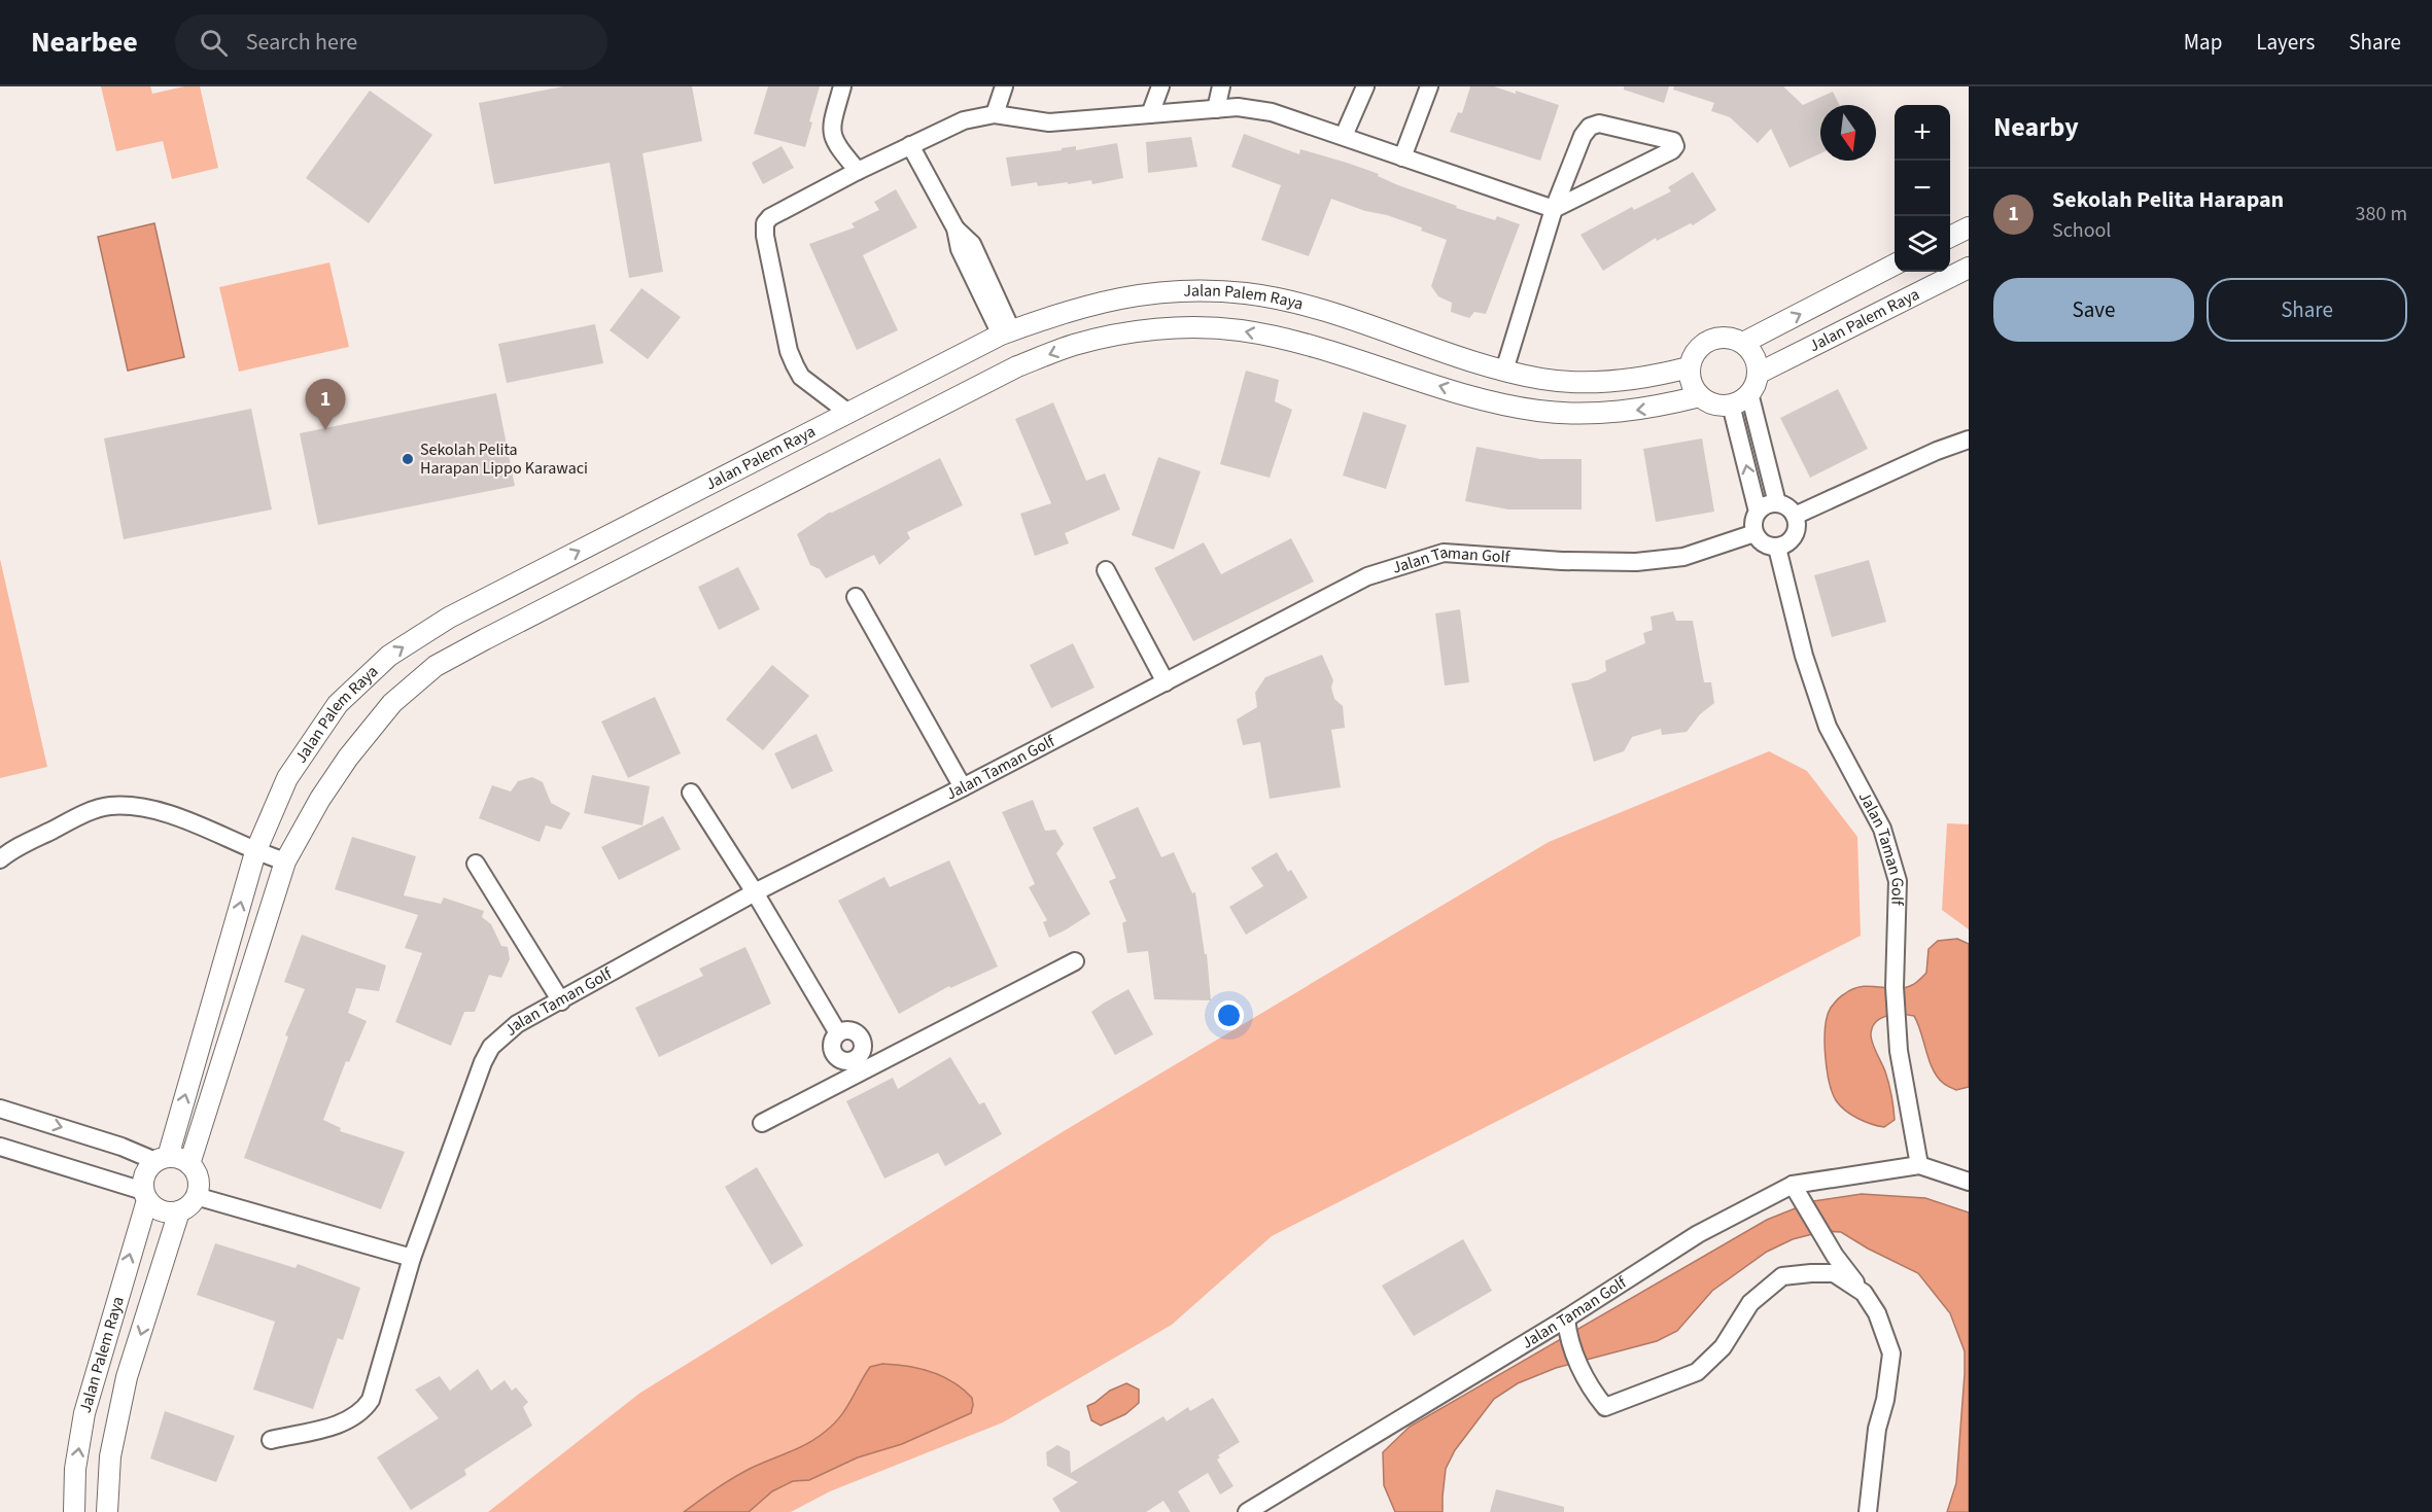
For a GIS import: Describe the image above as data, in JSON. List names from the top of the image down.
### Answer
{
  "streets": {
    "street": ["Jalan Palem Raya", "Jalan Taman Golf"]
  },
  "places": ["Sekolah Pelita Harapan Lippo Karawaci"],
  "north": "bottom",
  "page": {
    "header": "Nearbee",
    "search": "Search here",
    "nav": ["Map", "Layers", "Share"],
    "heading": "Nearby",
    "map_buttons": ["+", "−"],
    "list": [
      {
        "mark": "1",
        "name": "Sekolah Pelita Harapan",
        "note": "School",
        "value": "380 m"
      }
    ],
    "buttons": ["Save", "Share"],
    "pins": "1"
  }
}
